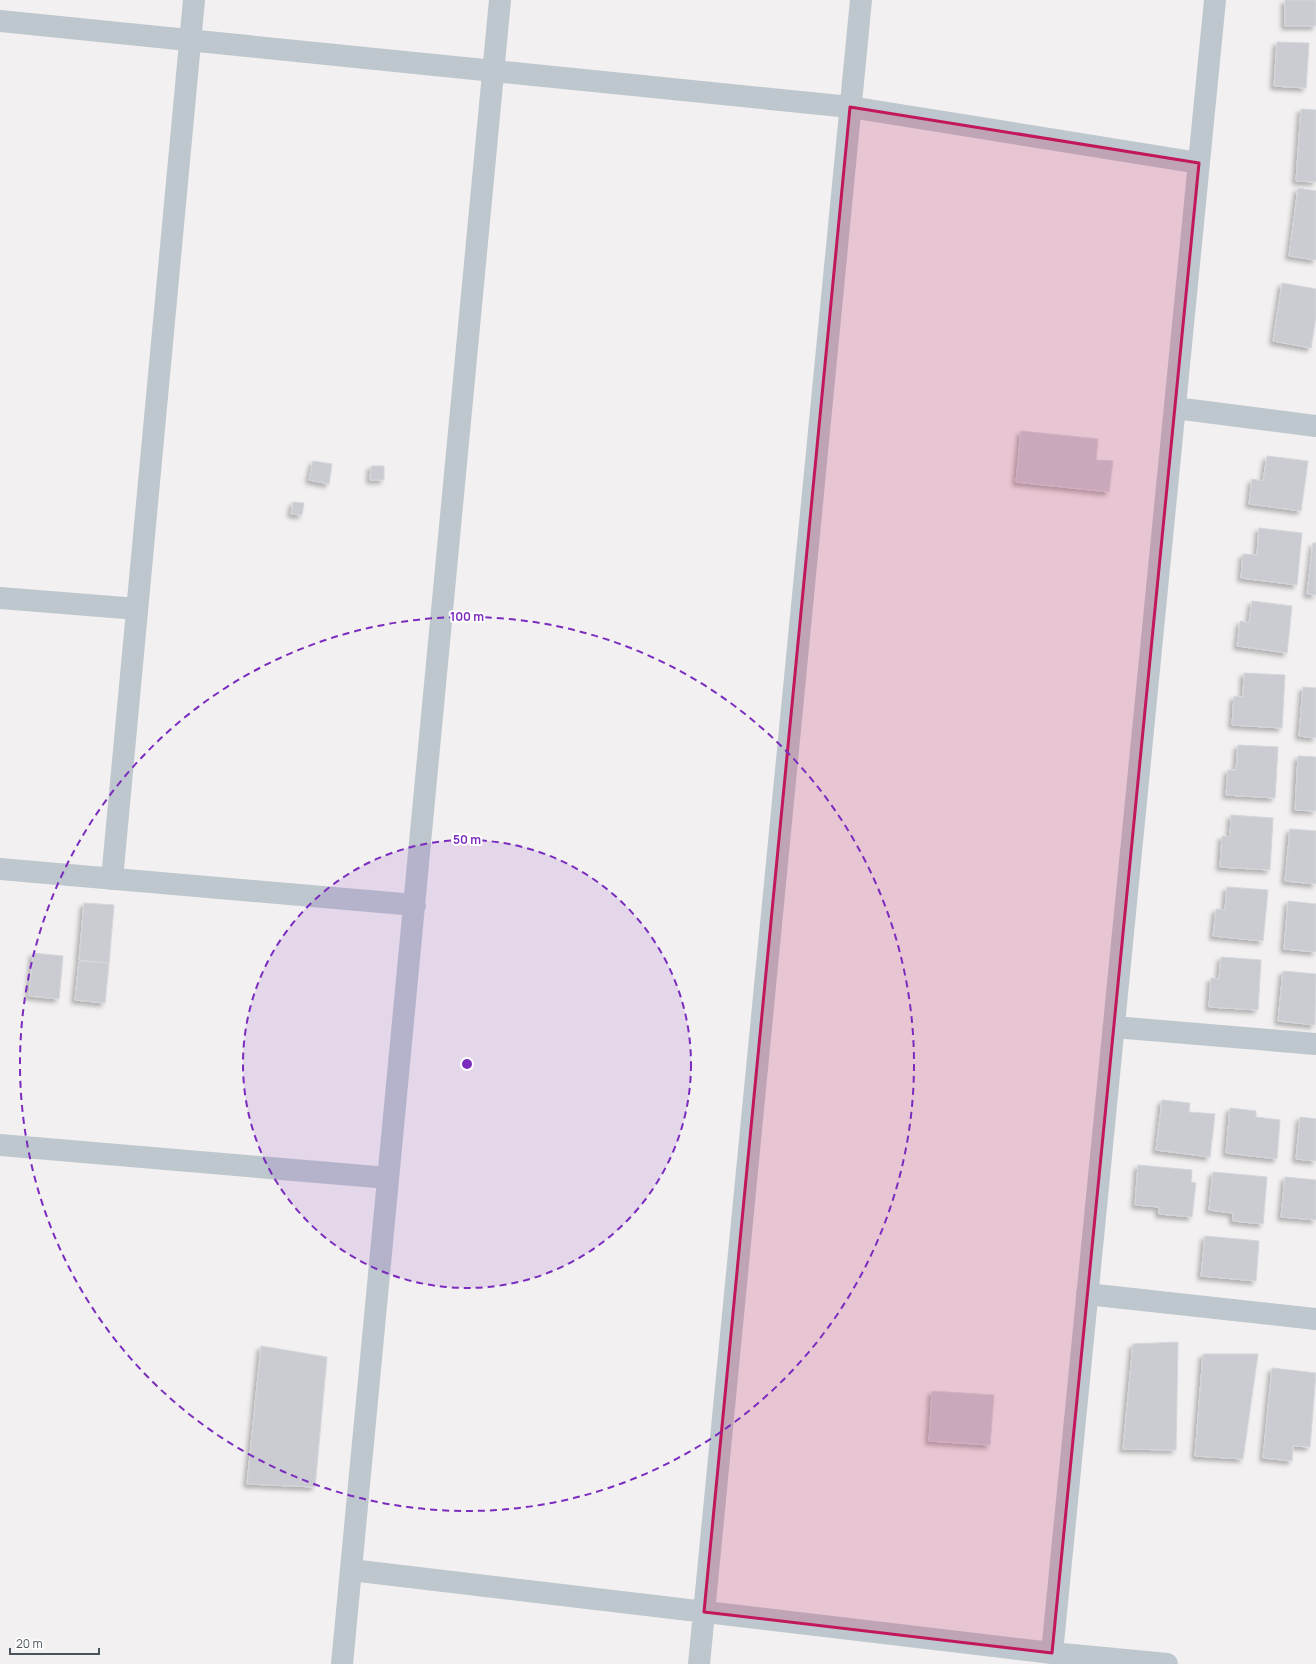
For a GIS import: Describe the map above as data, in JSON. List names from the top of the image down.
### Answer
{
  "scale_bar": "20 m",
  "rings": ["100 m", "50 m"]
}
